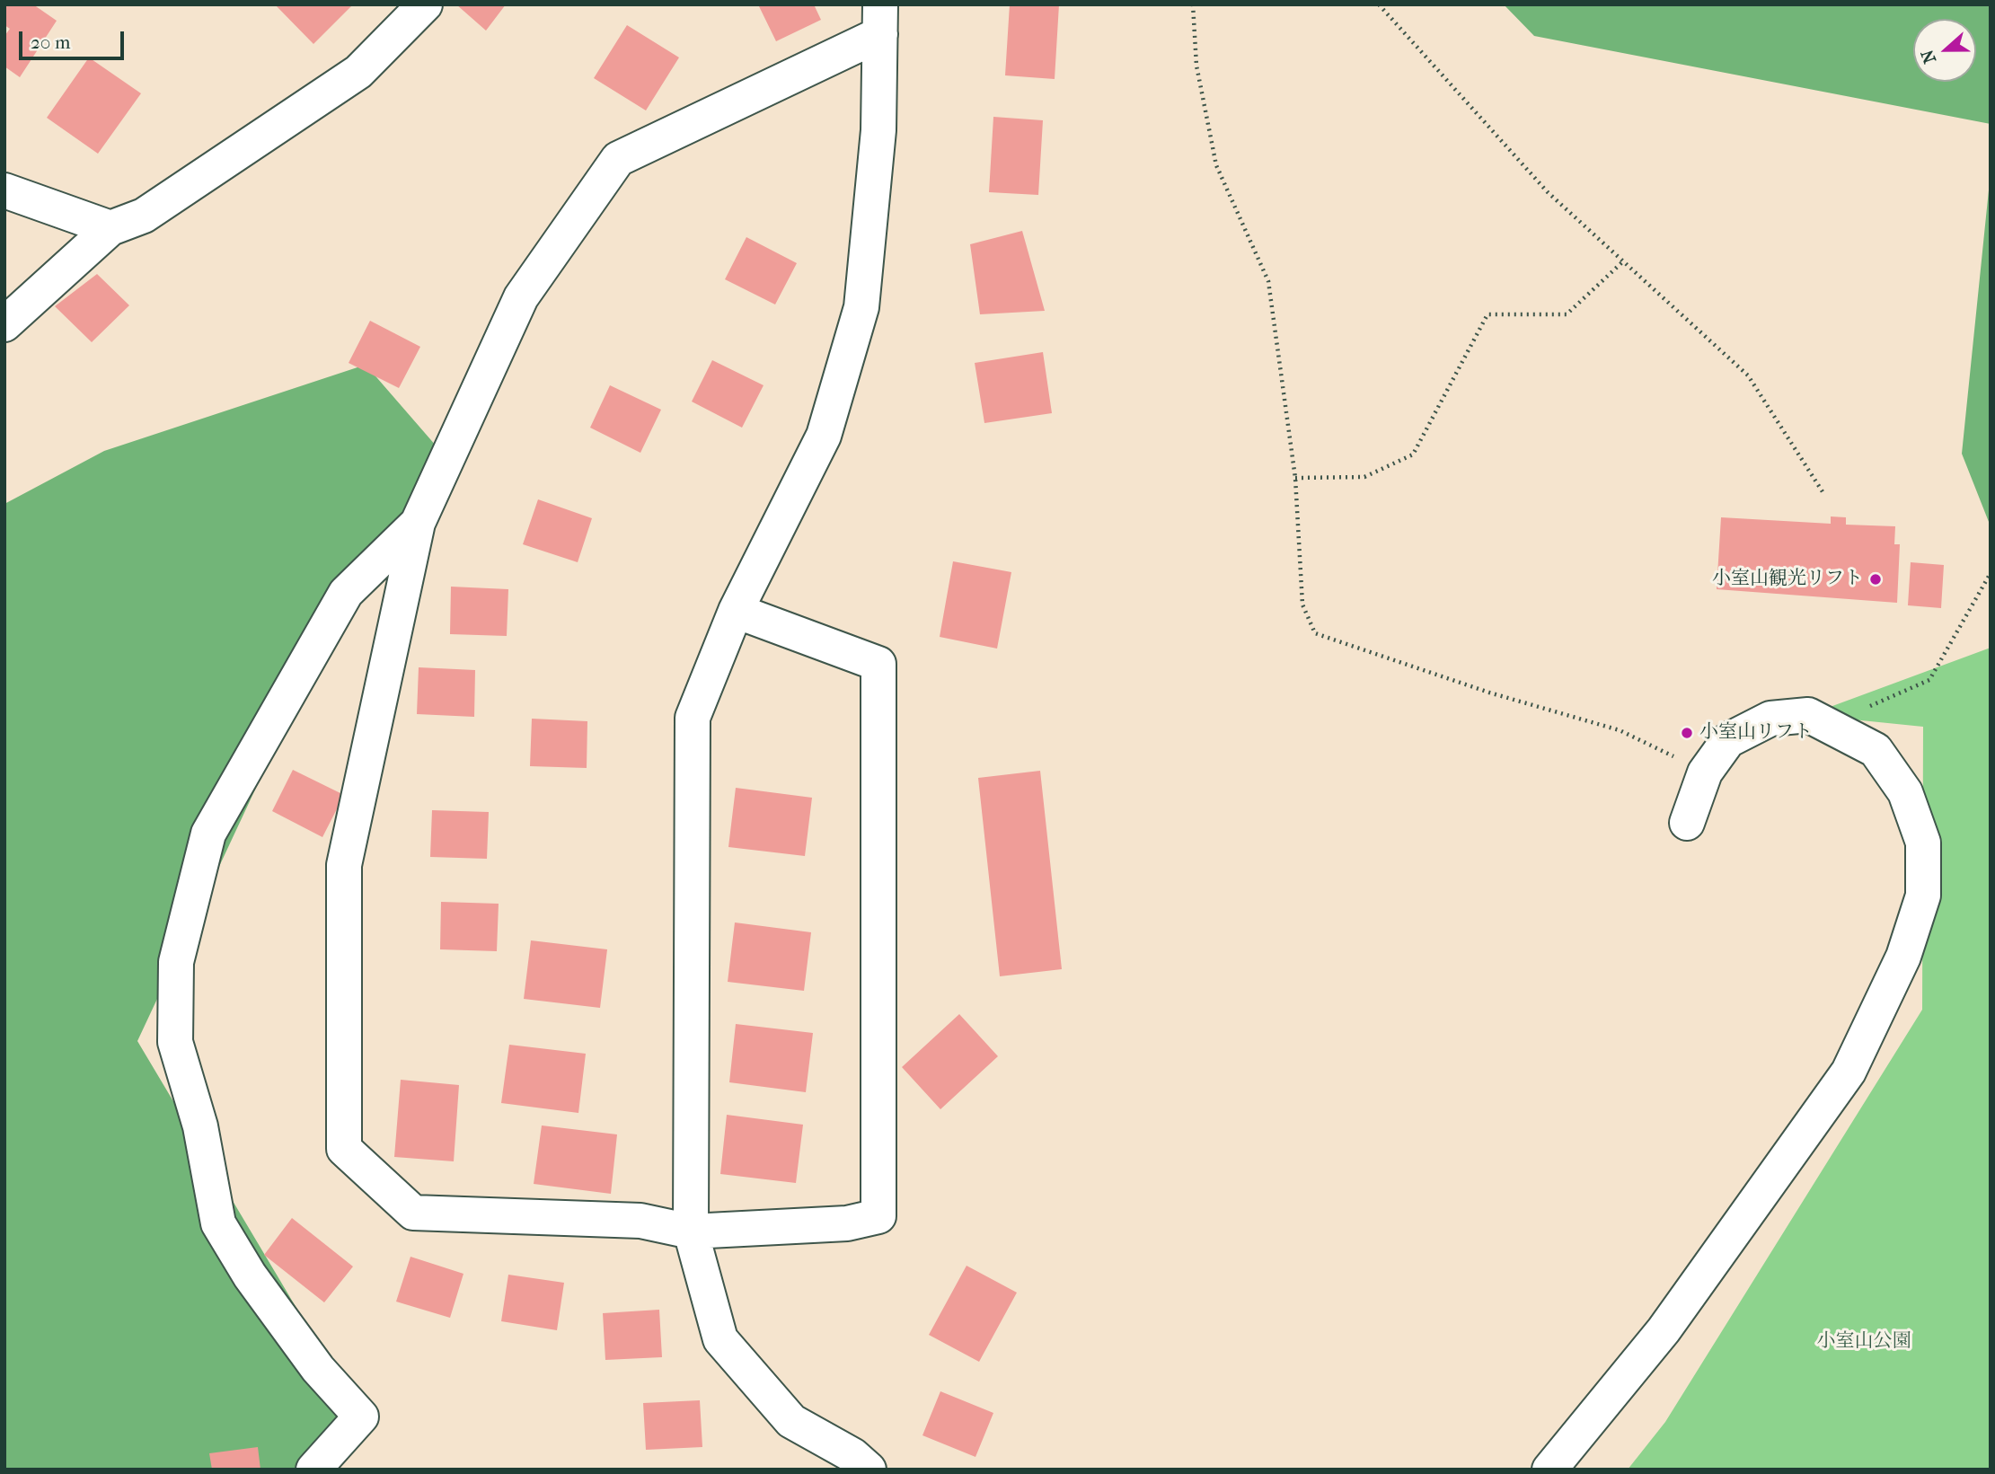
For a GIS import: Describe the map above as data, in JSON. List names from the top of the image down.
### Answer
{
  "parks": ["小室山公園"],
  "places": ["小室山観光リフト", "小室山リフト"],
  "scale_bar": "20 m",
  "north": "left"
}
